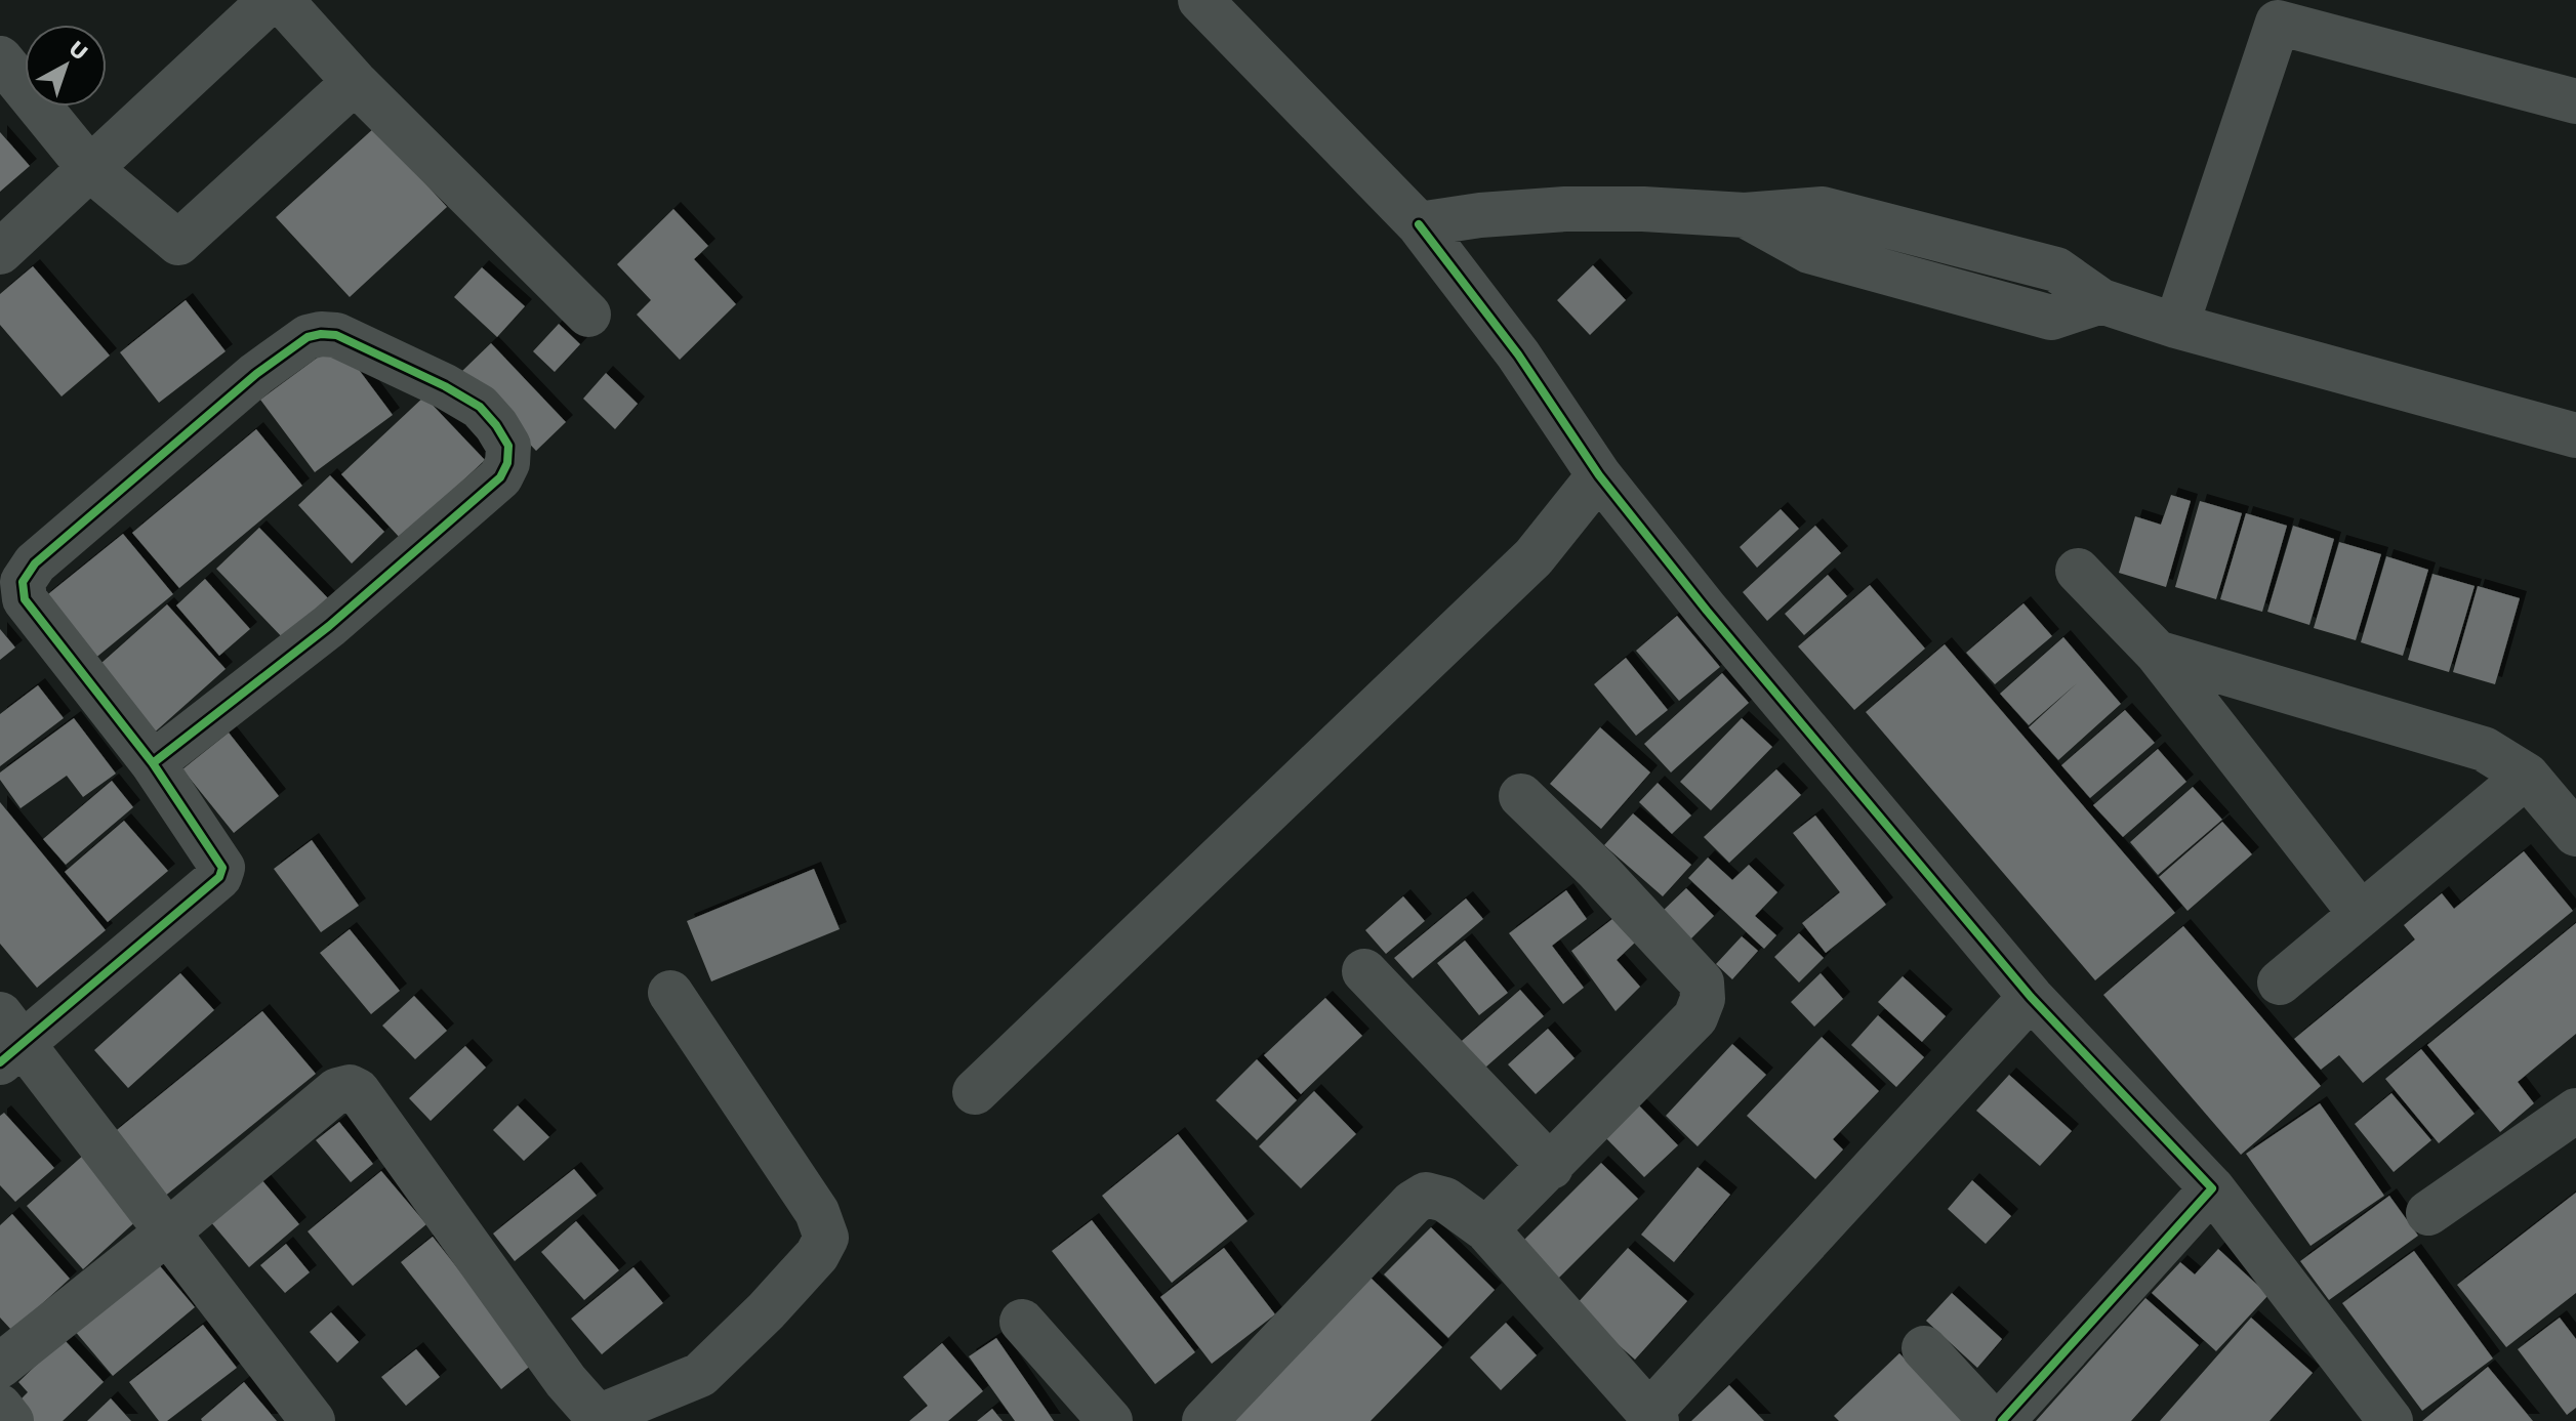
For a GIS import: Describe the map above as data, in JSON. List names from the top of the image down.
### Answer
{
  "north": "top right"
}
